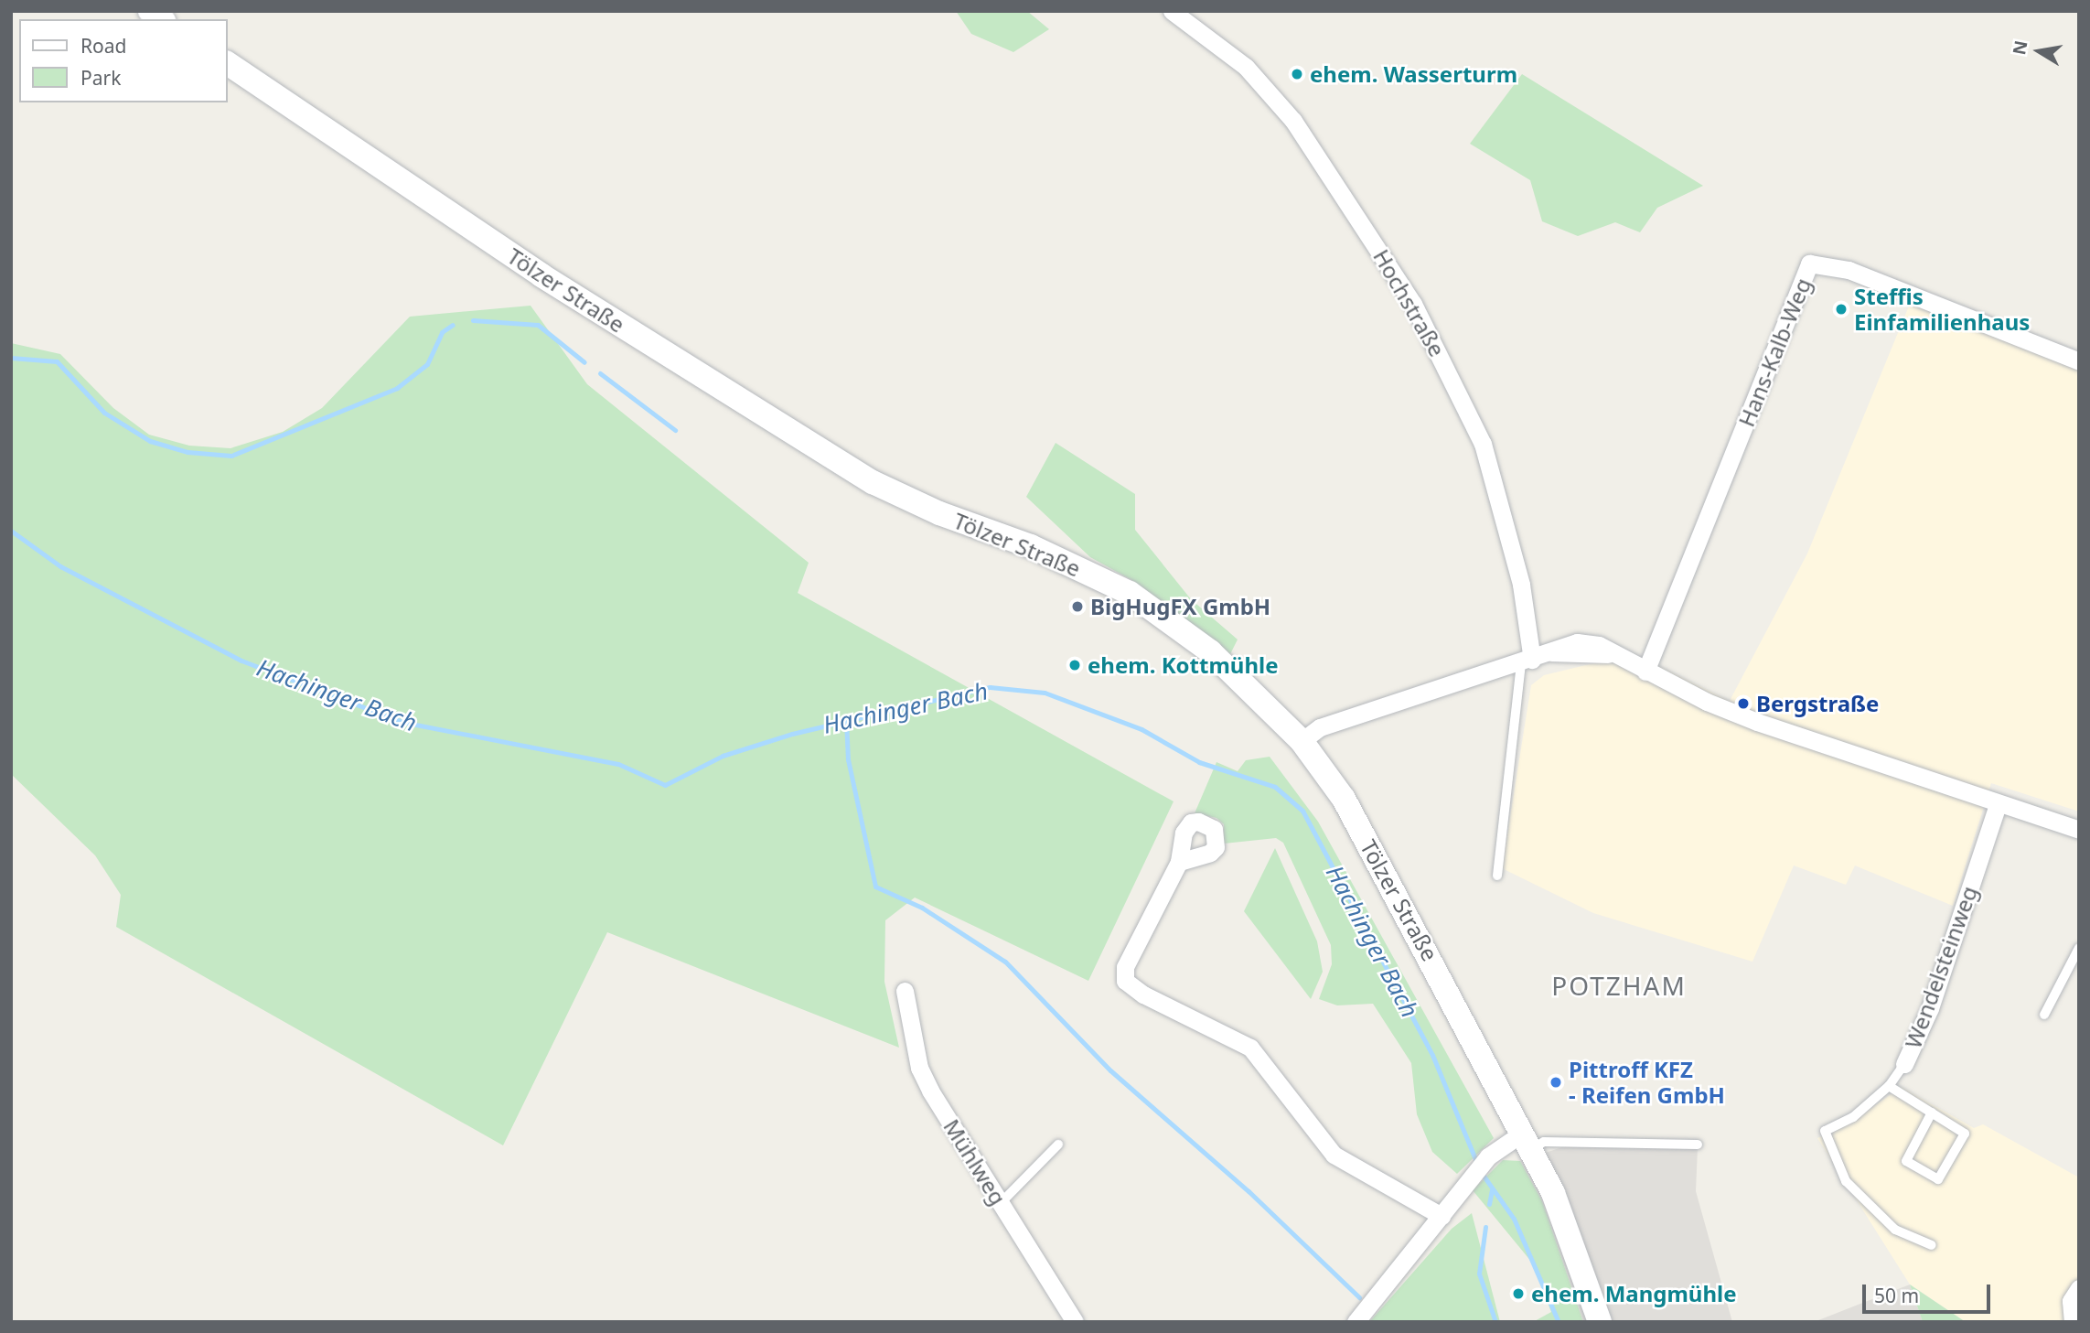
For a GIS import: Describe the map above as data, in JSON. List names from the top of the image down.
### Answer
{
  "streets": {
    "main road": ["Tölzer Straße"],
    "street": [
      "Hochstraße",
      "Hans-Kalb-Weg",
      "Wendelsteinweg",
      "Mühlweg"
    ]
  },
  "districts": ["POTZHAM"],
  "water": ["Hachinger Bach"],
  "places": [
    "ehem. Wasserturm",
    "Steffis Einfamilienhaus",
    "BigHugFX GmbH",
    "ehem. Kottmühle",
    "Bergstraße",
    "Pittroff KFZ - Reifen GmbH",
    "ehem. Mangmühle"
  ],
  "legend": ["Road", "Park"],
  "scale_bar": "50 m",
  "north": "left"
}
